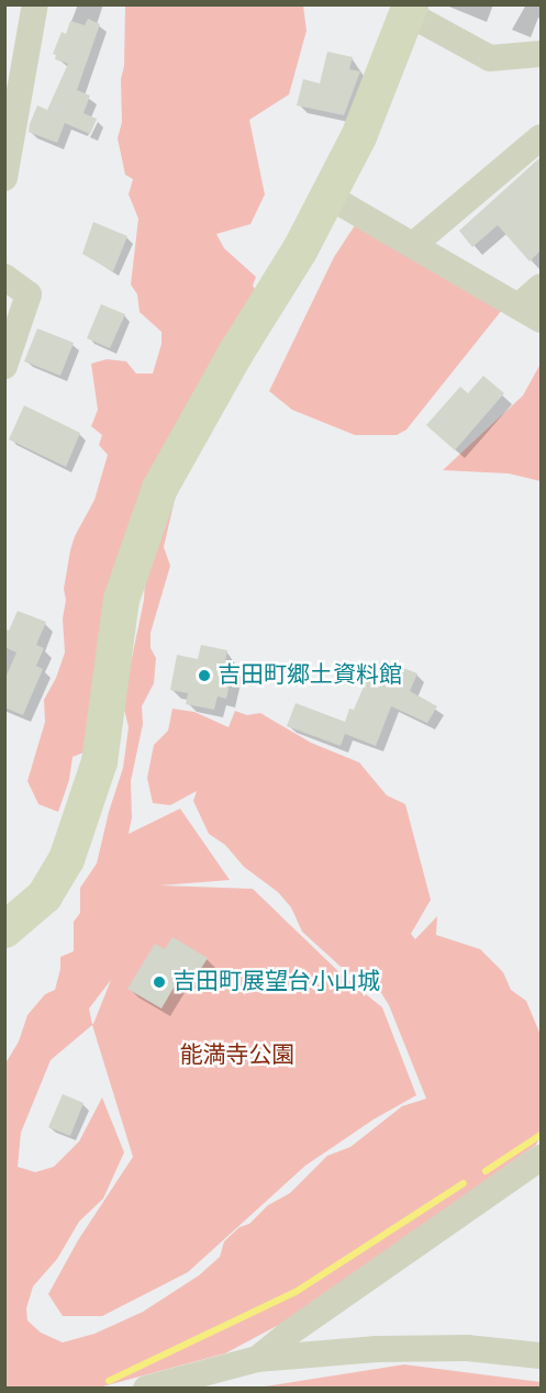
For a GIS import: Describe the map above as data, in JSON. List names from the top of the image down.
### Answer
{
  "parks": ["能満寺公園"],
  "places": ["吉田町郷土資料館", "吉田町展望台小山城"]
}
